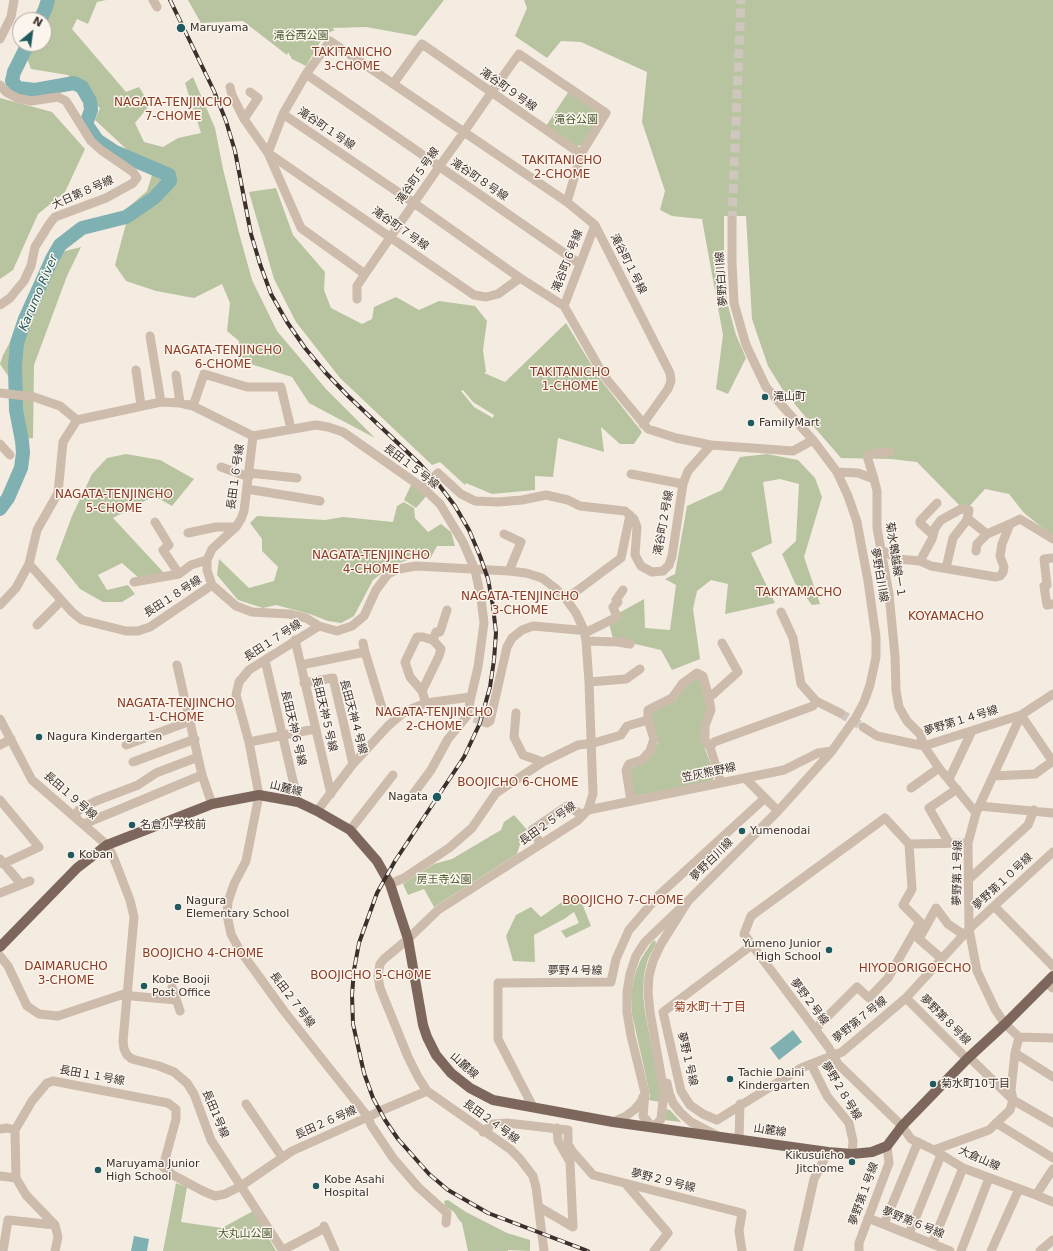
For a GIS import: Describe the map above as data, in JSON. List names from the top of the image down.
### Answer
{
  "streets": {
    "main road": ["山麓線"],
    "street": [
      "滝谷町９号線",
      "滝谷町１号線",
      "滝谷町５号線",
      "滝谷町８号線",
      "大日第８号線",
      "滝谷町７号線",
      "滝谷町６号線",
      "夢野白川線",
      "長田１５号線",
      "長田１６号線",
      "滝谷町２号線",
      "菊水鵯越線ー１",
      "長田１８号線",
      "長田１７号線",
      "長田天神５号線",
      "長田天神４号線",
      "夢野第１４号線",
      "長田天神６号線",
      "笠灰熊野線",
      "長田１９号線",
      "長田２５号線",
      "夢野第１号線",
      "夢野第１０号線",
      "夢野４号線",
      "長田２７号線",
      "夢野２号線",
      "夢野第７号線",
      "夢野第８号線",
      "夢野１号線",
      "長田１１号線",
      "夢野２８号線",
      "長田1号線",
      "長田２４号線",
      "長田２６号線",
      "大倉山線",
      "夢野２９号線",
      "夢野第６号線"
    ]
  },
  "crossings": [
    ["滝谷町９号線", "滝谷町１号線"],
    ["滝谷町９号線", "滝谷町５号線"],
    ["滝谷町１号線", "滝谷町５号線"],
    ["滝谷町１号線", "滝谷町８号線"],
    ["滝谷町１号線", "滝谷町７号線"],
    ["滝谷町１号線", "滝谷町６号線"],
    ["滝谷町１号線", "夢野白川線"],
    ["滝谷町１号線", "滝谷町２号線"],
    ["滝谷町５号線", "滝谷町８号線"],
    ["滝谷町５号線", "滝谷町７号線"],
    ["滝谷町８号線", "滝谷町６号線"],
    ["夢野白川線", "笠灰熊野線"],
    ["夢野白川線", "山麓線"],
    ["長田１５号線", "長田１６号線"],
    ["長田１５号線", "長田２５号線"],
    ["菊水鵯越線ー１", "夢野第１４号線"],
    ["長田１７号線", "長田天神５号線"],
    ["長田１７号線", "長田天神６号線"],
    ["長田１７号線", "山麓線"],
    ["長田１７号線", "長田２７号線"],
    ["長田天神５号線", "長田天神４号線"],
    ["夢野第１４号線", "夢野第１号線"],
    ["長田天神６号線", "山麓線"],
    ["笠灰熊野線", "長田２５号線"],
    ["山麓線", "長田１９号線"],
    ["山麓線", "長田２５号線"],
    ["山麓線", "夢野第１号線"],
    ["山麓線", "夢野４号線"],
    ["山麓線", "長田２７号線"],
    ["山麓線", "夢野２８号線"],
    ["山麓線", "長田1号線"],
    ["長田１９号線", "長田1号線"],
    ["長田２５号線", "長田２４号線"],
    ["長田２５号線", "長田２６号線"],
    ["夢野第１号線", "夢野第１０号線"],
    ["夢野第１号線", "夢野第７号線"],
    ["夢野第１号線", "夢野第６号線"],
    ["夢野第１０号線", "夢野第７号線"],
    ["長田２７号線", "長田２６号線"],
    ["夢野２号線", "夢野第７号線"],
    ["夢野２号線", "夢野１号線"],
    ["夢野第７号線", "夢野第８号線"],
    ["夢野第７号線", "夢野１号線"],
    ["夢野第７号線", "大倉山線"],
    ["夢野１号線", "夢野２８号線"],
    ["長田１１号線", "長田1号線"],
    ["長田１１号線", "長田２６号線"],
    ["長田1号線", "長田２６号線"],
    ["長田２４号線", "長田２６号線"]
  ],
  "districts": [
    "TAKITANICHO 3-CHOME",
    "NAGATA-TENJINCHO 7-CHOME",
    "TAKITANICHO 2-CHOME",
    "NAGATA-TENJINCHO 6-CHOME",
    "TAKITANICHO 1-CHOME",
    "NAGATA-TENJINCHO 5-CHOME",
    "NAGATA-TENJINCHO 4-CHOME",
    "TAKIYAMACHO",
    "NAGATA-TENJINCHO 3-CHOME",
    "KOYAMACHO",
    "NAGATA-TENJINCHO 1-CHOME",
    "NAGATA-TENJINCHO 2-CHOME",
    "BOOJICHO 6-CHOME",
    "BOOJICHO 7-CHOME",
    "BOOJICHO 4-CHOME",
    "DAIMARUCHO 3-CHOME",
    "HIYODORIGOECHO",
    "BOOJICHO 5-CHOME",
    "菊水町十丁目"
  ],
  "water": ["Karumo River"],
  "parks": [
    "滝谷西公園",
    "滝谷公園",
    "房王寺公園",
    "大丸山公園"
  ],
  "places": [
    "Maruyama",
    "滝山町",
    "FamilyMart",
    "Nagura Kindergarten",
    "Nagata",
    "名倉小学校前",
    "Yumenodai",
    "Koban",
    "Nagura Elementary School",
    "Yumeno Junior High School",
    "Kobe Booji Post Office",
    "Tachie Daini Kindergarten",
    "菊水町10丁目",
    "Kikusuicho Jitchome",
    "Maruyama Junior High School",
    "Kobe Asahi Hospital"
  ],
  "north": "top right"
}
